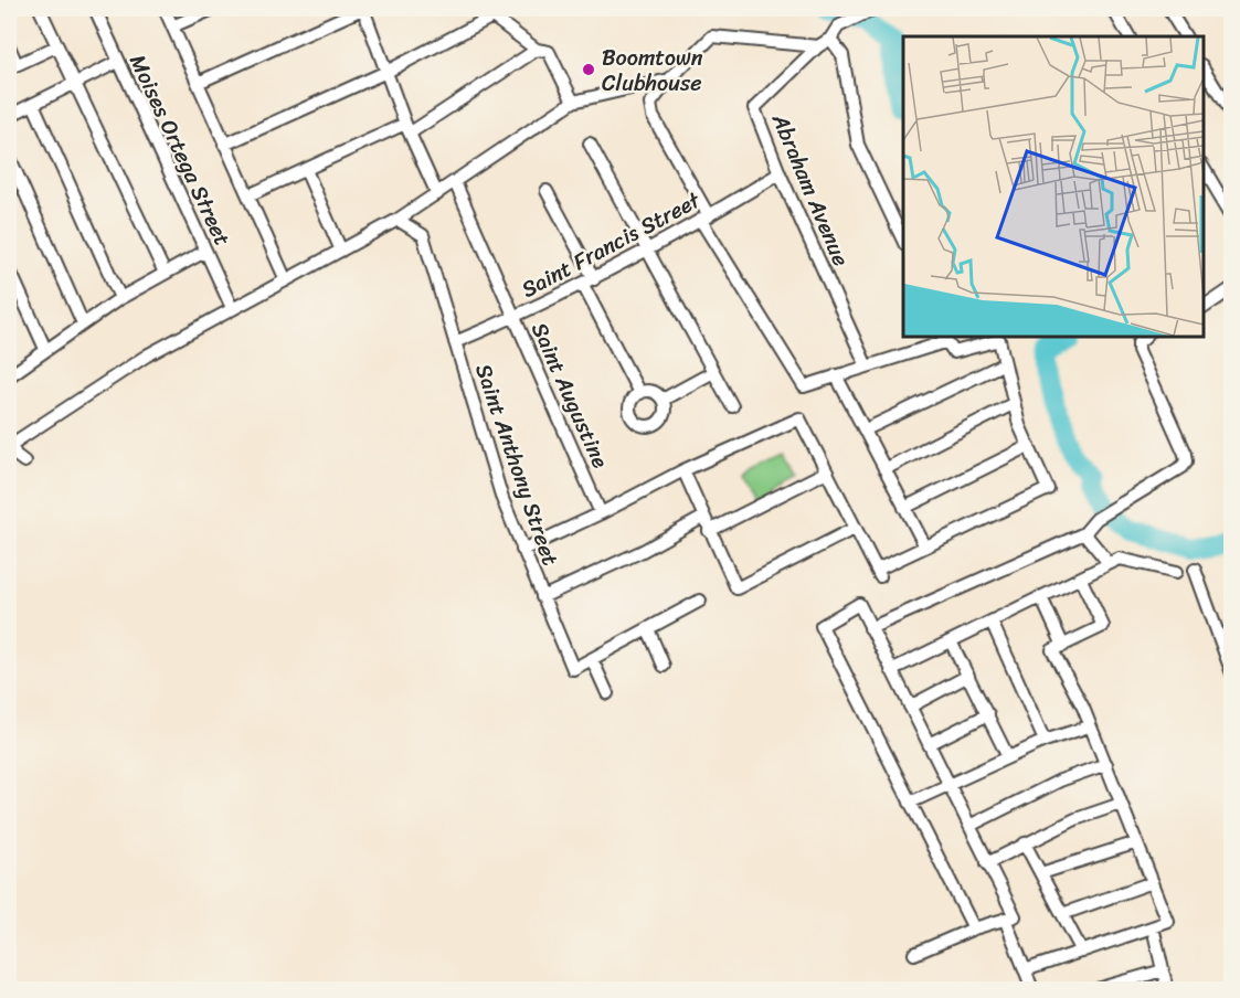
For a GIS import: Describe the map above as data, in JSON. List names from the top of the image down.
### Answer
{
  "streets": {
    "street": [
      "Moises Ortega Street",
      "Abraham Avenue",
      "Saint Francis Street",
      "Saint Augustine",
      "Saint Anthony Street"
    ]
  },
  "crossings": [
    ["Abraham Avenue", "Saint Francis Street"],
    ["Saint Francis Street", "Saint Augustine"],
    ["Saint Francis Street", "Saint Anthony Street"]
  ],
  "places": ["Boomtown Clubhouse"]
}
